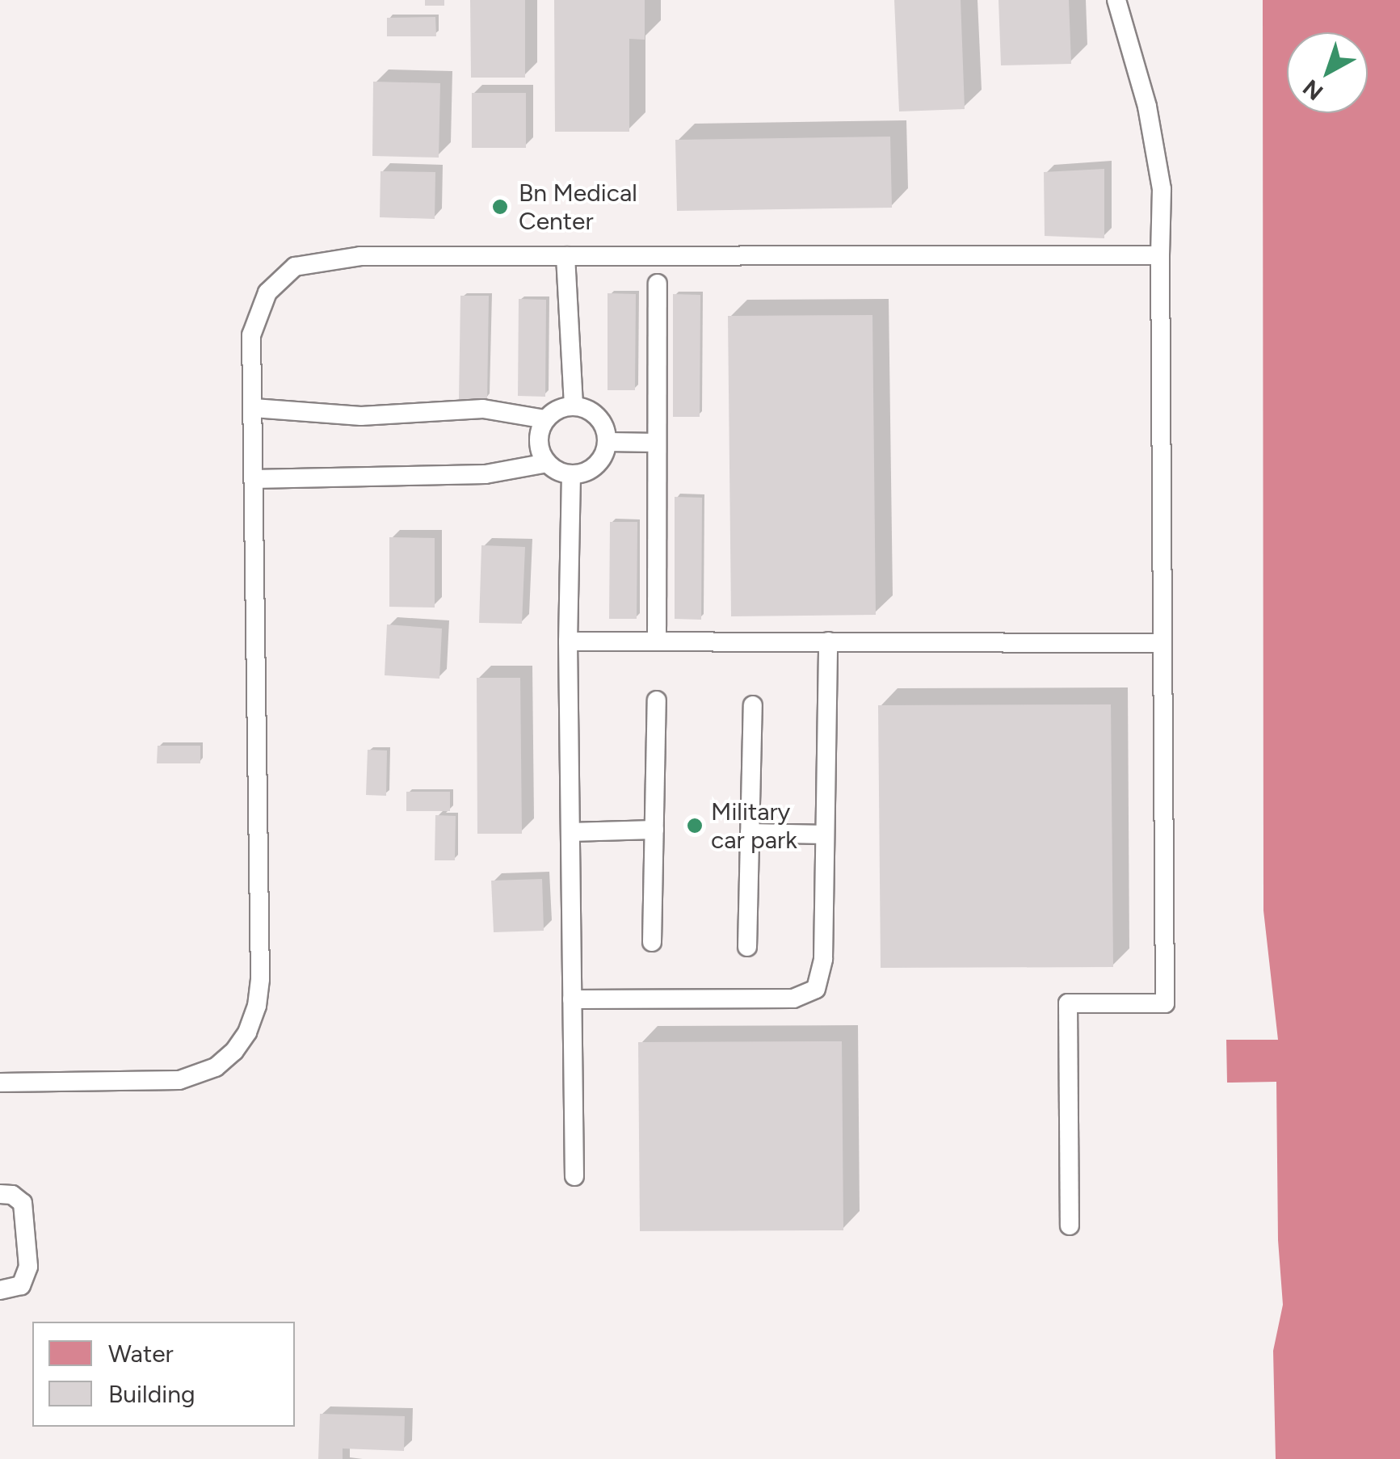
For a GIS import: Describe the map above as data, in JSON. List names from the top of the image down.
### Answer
{
  "places": ["Bn Medical Center", "Military car park"],
  "legend": ["Water", "Building"],
  "north": "bottom left"
}
